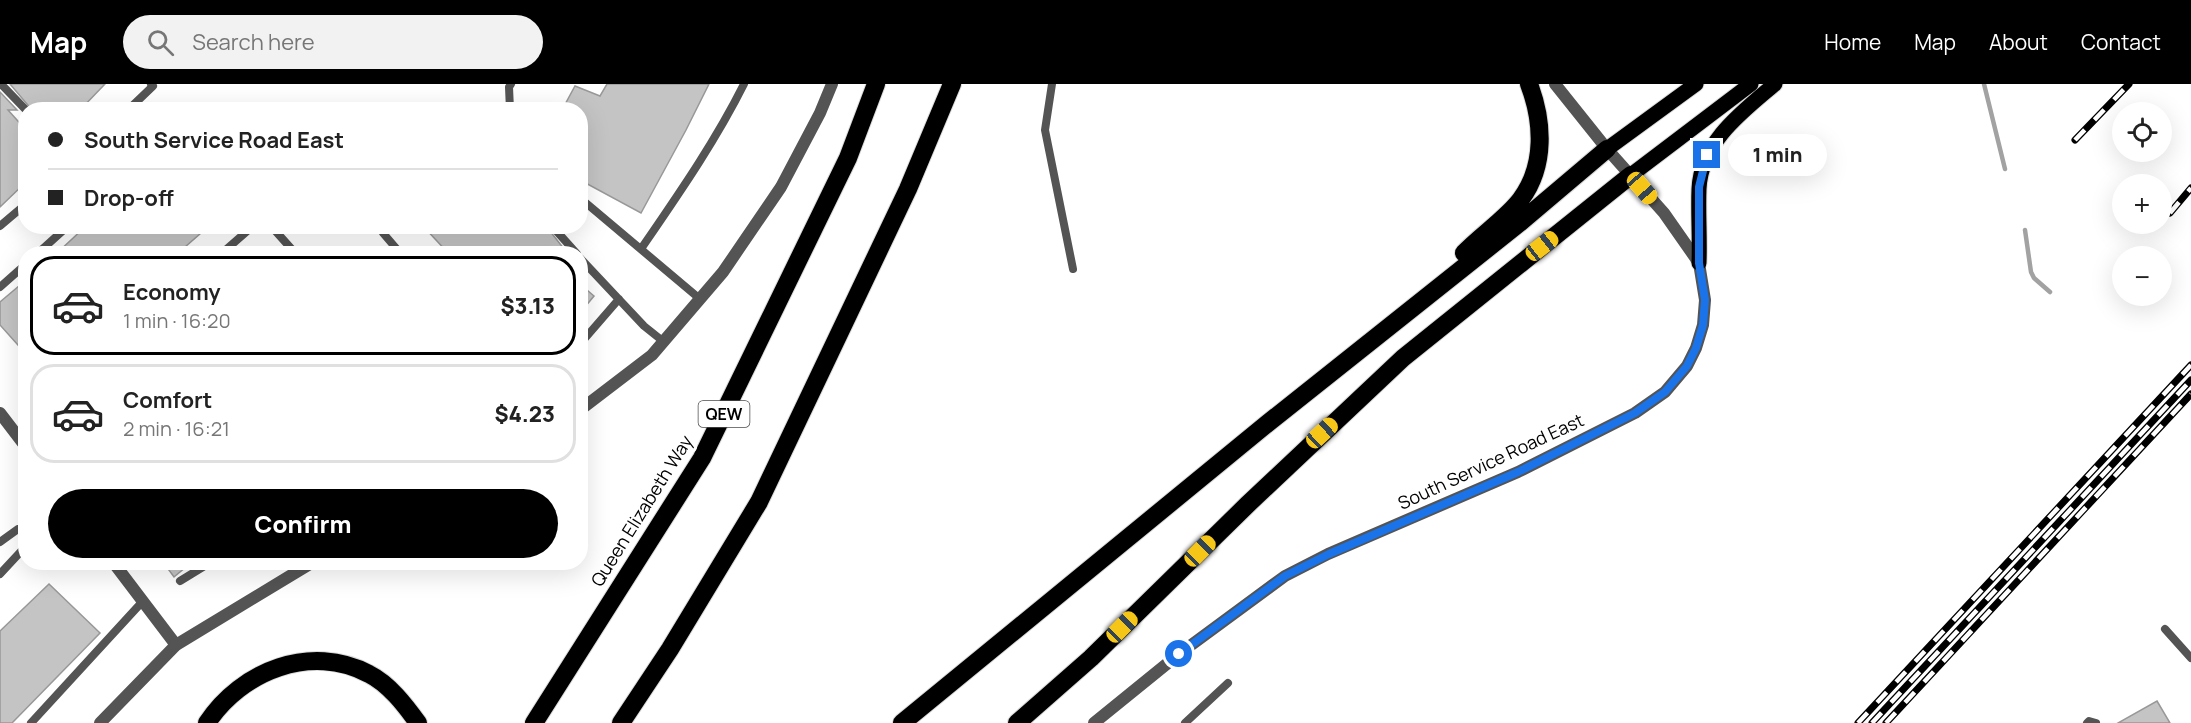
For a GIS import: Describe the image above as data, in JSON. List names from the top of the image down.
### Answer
{
  "streets": {
    "highway": ["QEW", "Queen Elizabeth Way"],
    "street": ["South Service Road East"]
  },
  "page": {
    "header": "Map",
    "search": "Search here",
    "nav": [
      "Home",
      "Map",
      "About",
      "Contact"
    ],
    "map_buttons": ["+", "−"],
    "banner": ["South Service Road East", "Drop-off"],
    "bubble": "1 min",
    "list": [
      {
        "name": "Economy",
        "note": "1 min · 16:20",
        "value": "$3.13"
      },
      {
        "name": "Comfort",
        "note": "2 min · 16:21",
        "value": "$4.23"
      }
    ],
    "buttons": "Confirm"
  }
}
